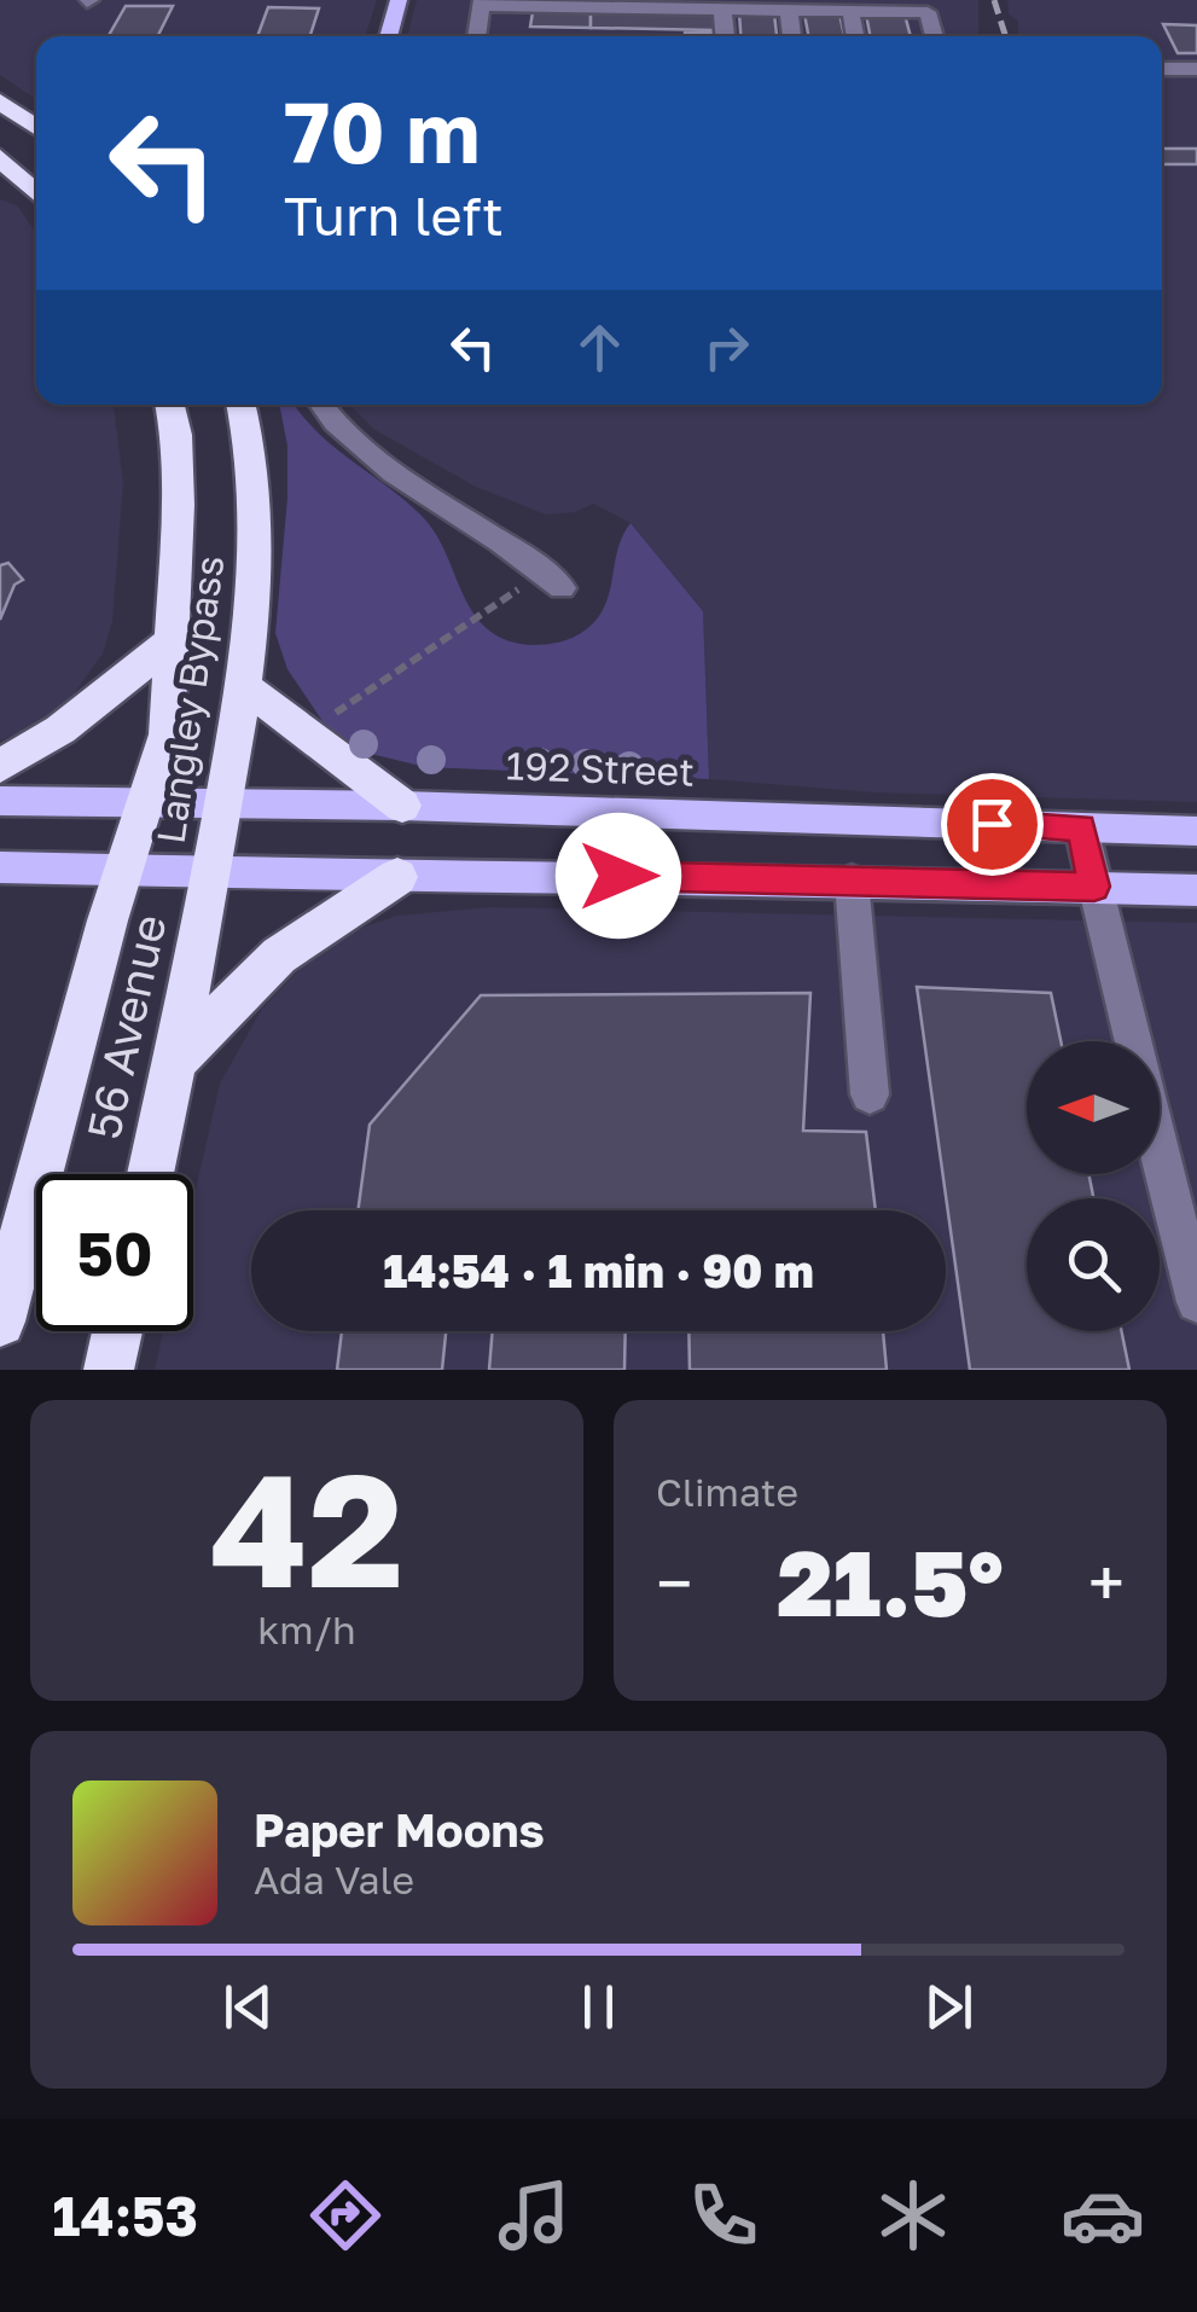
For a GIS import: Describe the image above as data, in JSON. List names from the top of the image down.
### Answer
{
  "streets": {
    "highway": ["Langley Bypass", "56 Avenue"],
    "main road": ["192 Street"]
  },
  "crossings": [
    ["Langley Bypass", "192 Street"],
    ["Langley Bypass", "56 Avenue"]
  ],
  "north": "left",
  "page": {
    "turn": ["70 m", "Turn left"],
    "limit": "50",
    "trip": "14:54 · 1 min · 90 m",
    "tile": [
      ["42", "km/h"],
      "Climate"
    ],
    "heat": ["−", "21.5°", "+"],
    "song": ["Paper Moons", "Ada Vale"],
    "tabs": "14:53"
  }
}
